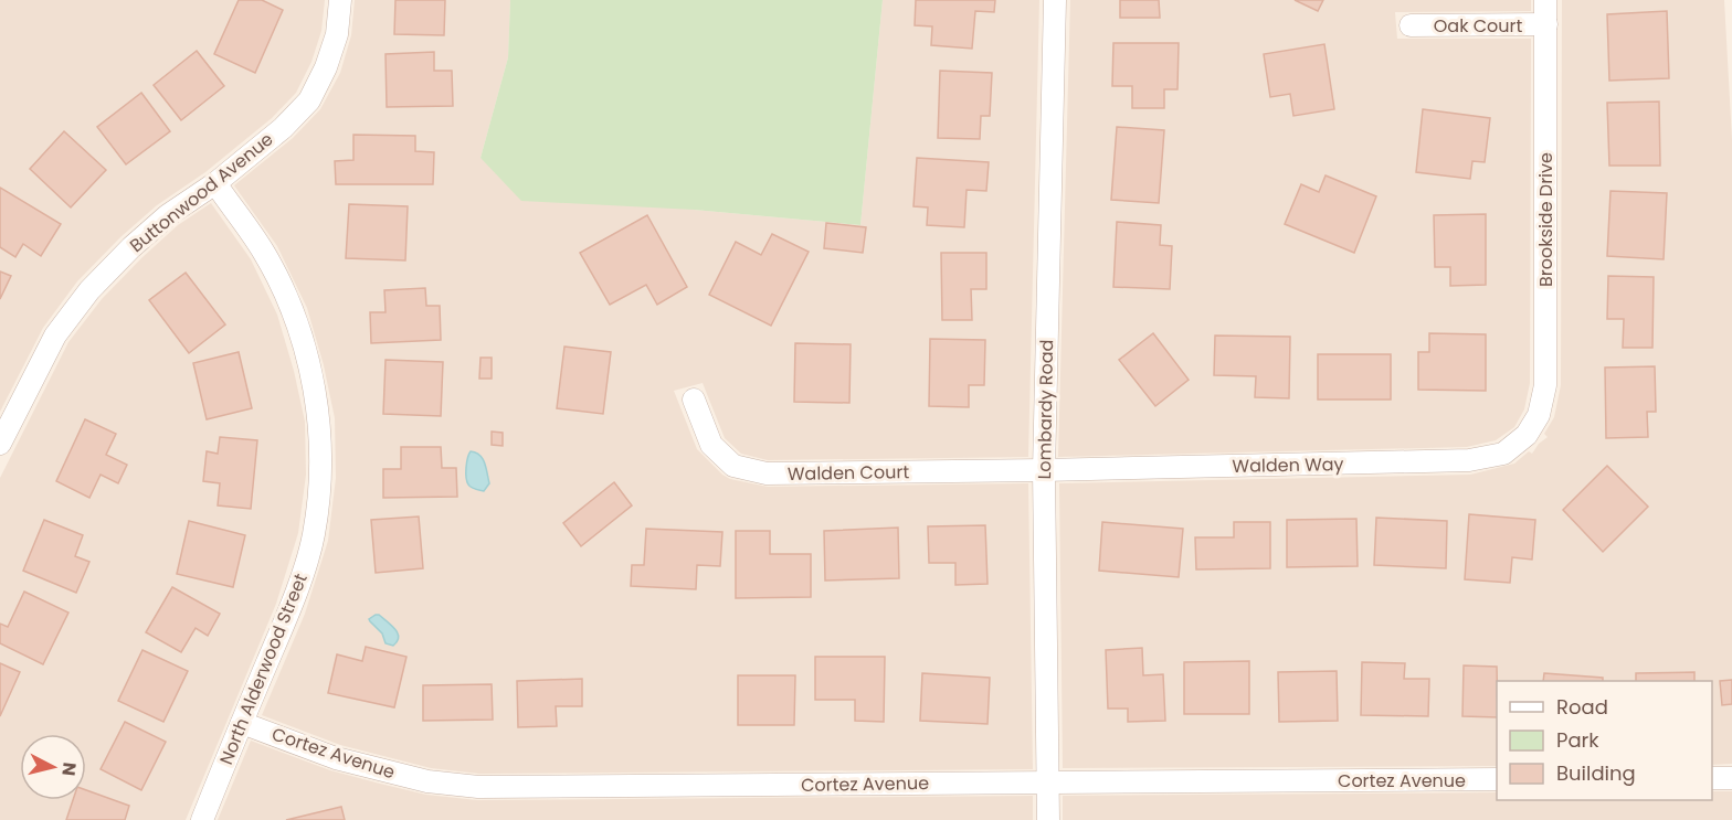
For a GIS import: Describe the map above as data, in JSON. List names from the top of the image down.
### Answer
{
  "streets": {
    "street": [
      "Oak Court",
      "Buttonwood Avenue",
      "Brookside Drive",
      "Lombardy Road",
      "Walden Way",
      "Walden Court",
      "North Alderwood Street",
      "Cortez Avenue"
    ]
  },
  "crossings": [
    ["Oak Court", "Brookside Drive"],
    ["Buttonwood Avenue", "North Alderwood Street"],
    ["Brookside Drive", "Walden Way"],
    ["Lombardy Road", "Walden Way"],
    ["Lombardy Road", "Walden Court"],
    ["Lombardy Road", "Cortez Avenue"],
    ["Walden Way", "Walden Court"],
    ["North Alderwood Street", "Cortez Avenue"]
  ],
  "legend": ["Road", "Park", "Building"],
  "north": "right"
}
